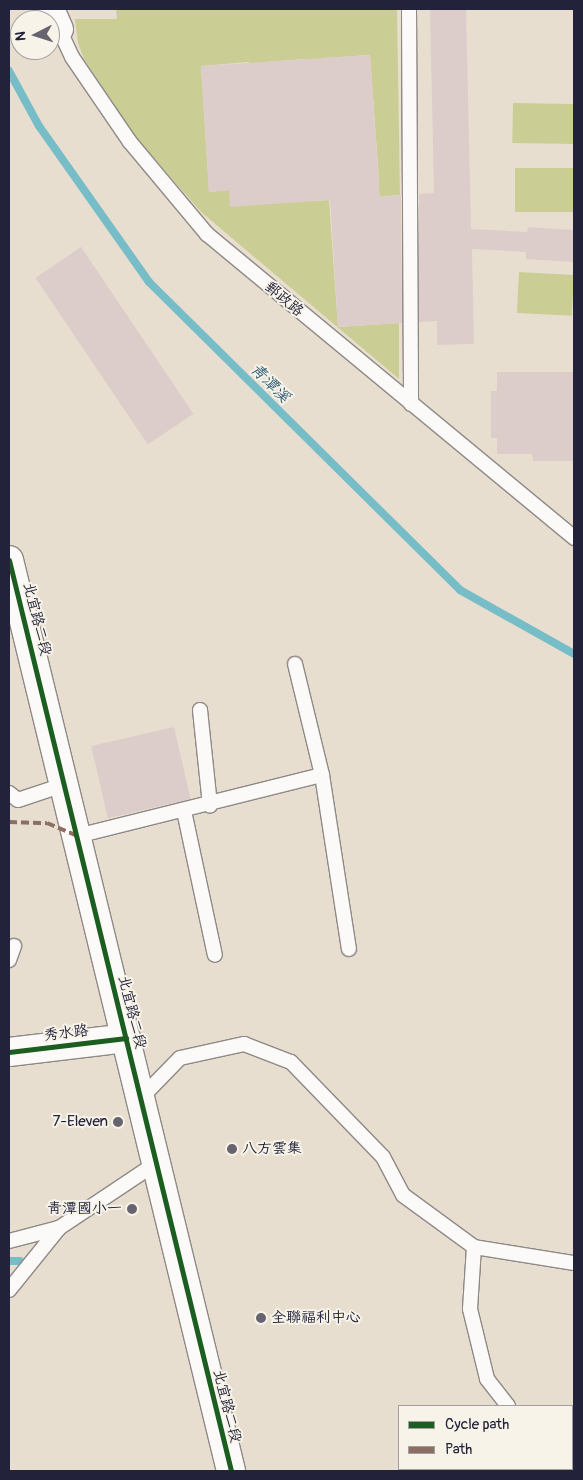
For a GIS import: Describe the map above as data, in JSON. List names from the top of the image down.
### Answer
{
  "streets": {
    "main road": ["北宜路二段", "秀水路"],
    "lane": ["郵政路"]
  },
  "crossings": [
    ["北宜路二段", "秀水路"]
  ],
  "water": ["青潭溪"],
  "places": [
    "7-Eleven",
    "八方雲集",
    "青潭國小一",
    "全聯福利中心"
  ],
  "legend": ["Cycle path", "Path"],
  "north": "left"
}
